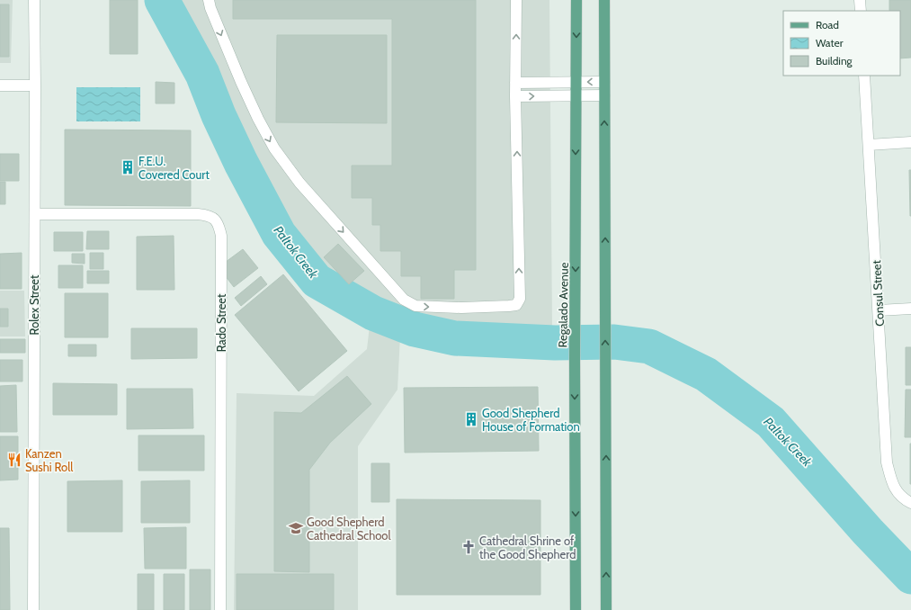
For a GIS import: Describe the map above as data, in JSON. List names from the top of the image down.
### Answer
{
  "streets": {
    "main road": ["Regalado Avenue"],
    "street": ["Consul Street", "Rolex Street", "Rado Street"]
  },
  "crossings": [
    ["Rolex Street", "Rado Street"]
  ],
  "water": ["Paltok Creek"],
  "places": {
    "building": ["F.E.U. Covered Court", "Good Shepherd House of Formation"],
    "restaurant": ["Kanzen Sushi Roll"],
    "school or university": ["Good Shepherd Cathedral School"],
    "church": ["Cathedral Shrine of the Good Shepherd"]
  },
  "legend": ["Road", "Water", "Building"]
}
